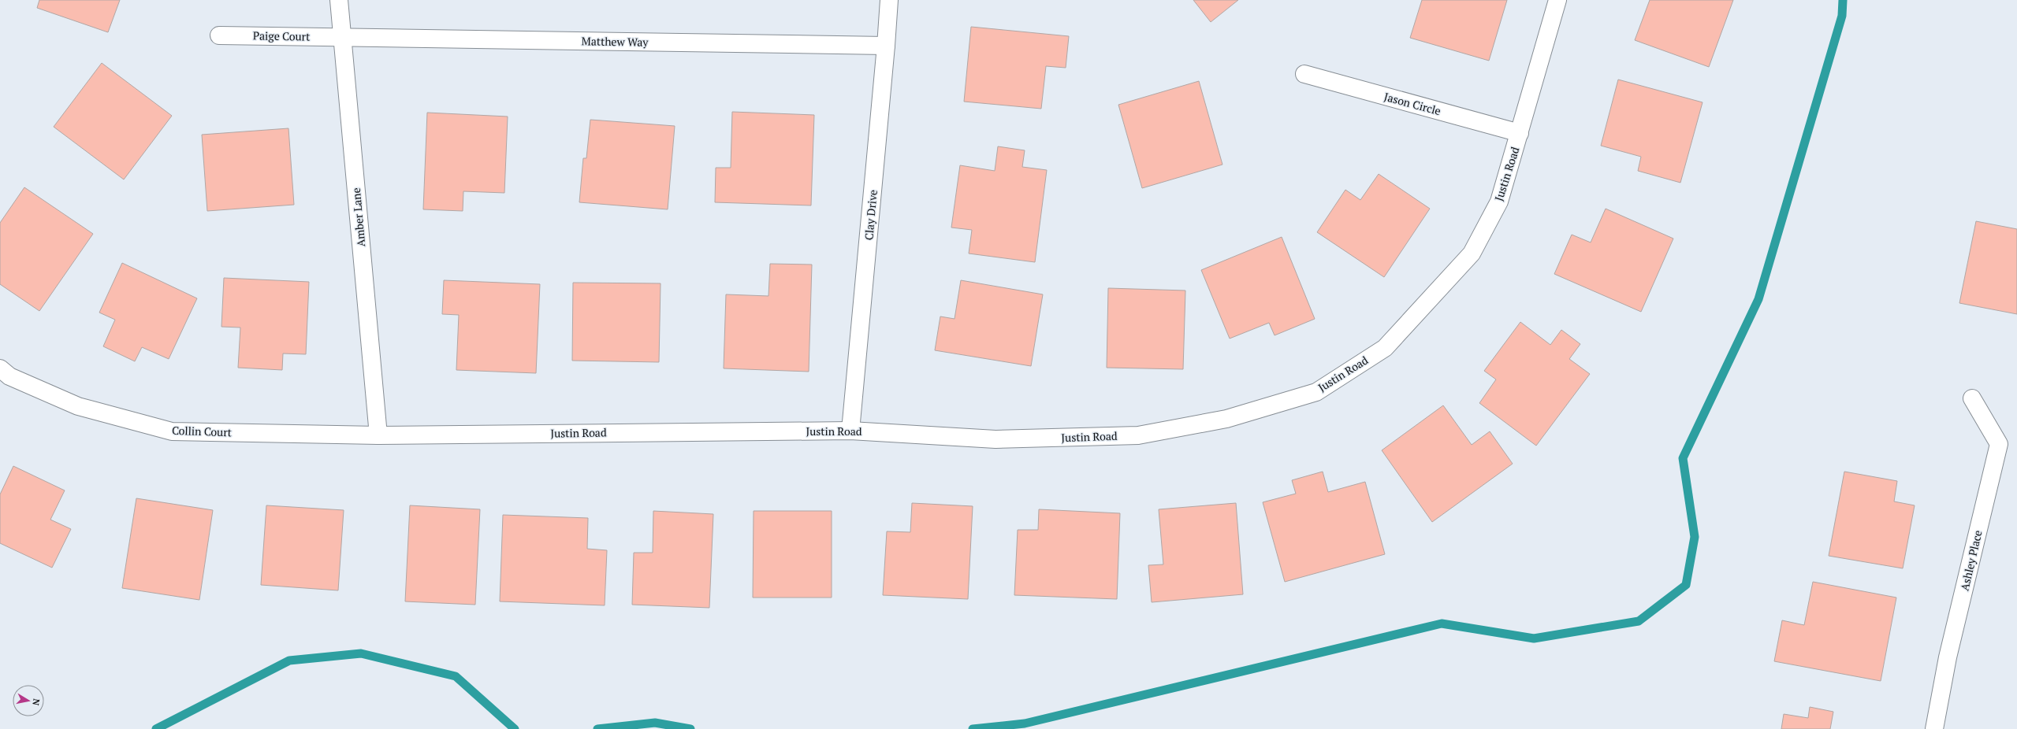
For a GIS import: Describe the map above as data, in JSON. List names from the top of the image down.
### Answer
{
  "streets": {
    "street": [
      "Paige Court",
      "Matthew Way",
      "Jason Circle",
      "Justin Road",
      "Clay Drive",
      "Amber Lane",
      "Collin Court",
      "Ashley Place"
    ]
  },
  "crossings": [
    ["Paige Court", "Matthew Way"],
    ["Paige Court", "Amber Lane"],
    ["Matthew Way", "Clay Drive"],
    ["Matthew Way", "Amber Lane"],
    ["Jason Circle", "Justin Road"],
    ["Justin Road", "Clay Drive"],
    ["Justin Road", "Amber Lane"],
    ["Justin Road", "Collin Court"],
    ["Amber Lane", "Collin Court"]
  ],
  "north": "right"
}
